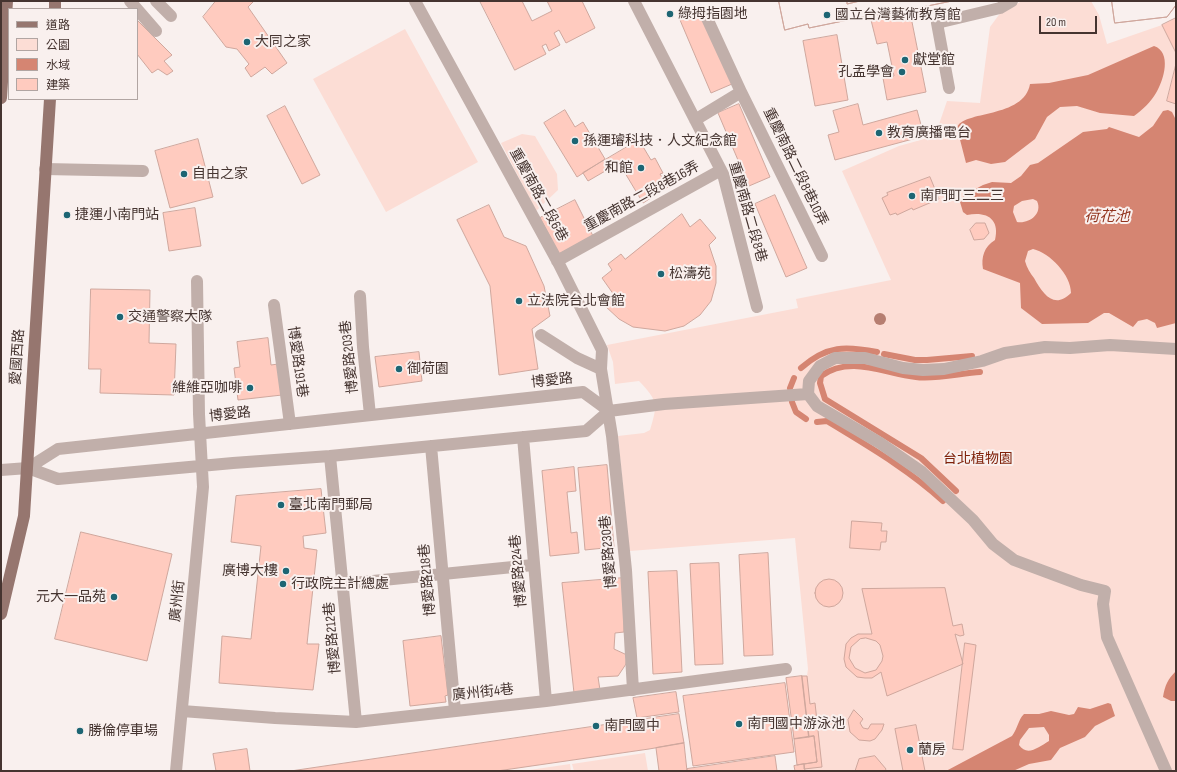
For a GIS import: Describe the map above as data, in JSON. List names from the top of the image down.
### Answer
{
  "streets": {
    "main road": ["愛國西路"],
    "street": [
      "重慶南路二段8巷10弄",
      "重慶南路二段6巷",
      "重慶南路二段8巷16弄",
      "重慶南路二段8巷",
      "博愛路203巷",
      "博愛路191巷",
      "博愛路",
      "博愛路230巷",
      "博愛路224巷",
      "博愛路218巷",
      "廣州街",
      "博愛路212巷",
      "廣州街4巷"
    ]
  },
  "crossings": [
    ["重慶南路二段6巷", "重慶南路二段8巷16弄"],
    ["重慶南路二段6巷", "博愛路"],
    ["重慶南路二段6巷", "博愛路230巷"],
    ["重慶南路二段8巷16弄", "重慶南路二段8巷"],
    ["愛國西路", "博愛路"],
    ["博愛路203巷", "博愛路"],
    ["博愛路191巷", "博愛路"],
    ["博愛路", "博愛路230巷"],
    ["博愛路", "博愛路224巷"],
    ["博愛路", "博愛路218巷"],
    ["博愛路", "廣州街"],
    ["博愛路", "博愛路212巷"],
    ["博愛路230巷", "廣州街4巷"],
    ["博愛路224巷", "廣州街4巷"],
    ["博愛路218巷", "廣州街4巷"],
    ["廣州街", "廣州街4巷"],
    ["博愛路212巷", "廣州街4巷"]
  ],
  "water": ["荷花池"],
  "parks": ["台北植物園"],
  "places": [
    "綠拇指園地",
    "國立台灣藝術教育館",
    "大同之家",
    "獻堂館",
    "孔孟學會",
    "教育廣播電台",
    "孫運璿科技．人文紀念館",
    "和館",
    "自由之家",
    "南門町三二三",
    "捷運小南門站",
    "松濤苑",
    "立法院台北會館",
    "交通警察大隊",
    "御荷園",
    "維維亞咖啡",
    "臺北南門郵局",
    "廣博大樓",
    "行政院主計總處",
    "元大一品苑",
    "南門國中游泳池",
    "南門國中",
    "勝倫停車場",
    "蘭房"
  ],
  "legend": [
    "道路",
    "公園",
    "水域",
    "建築"
  ],
  "scale_bar": "20 m"
}
